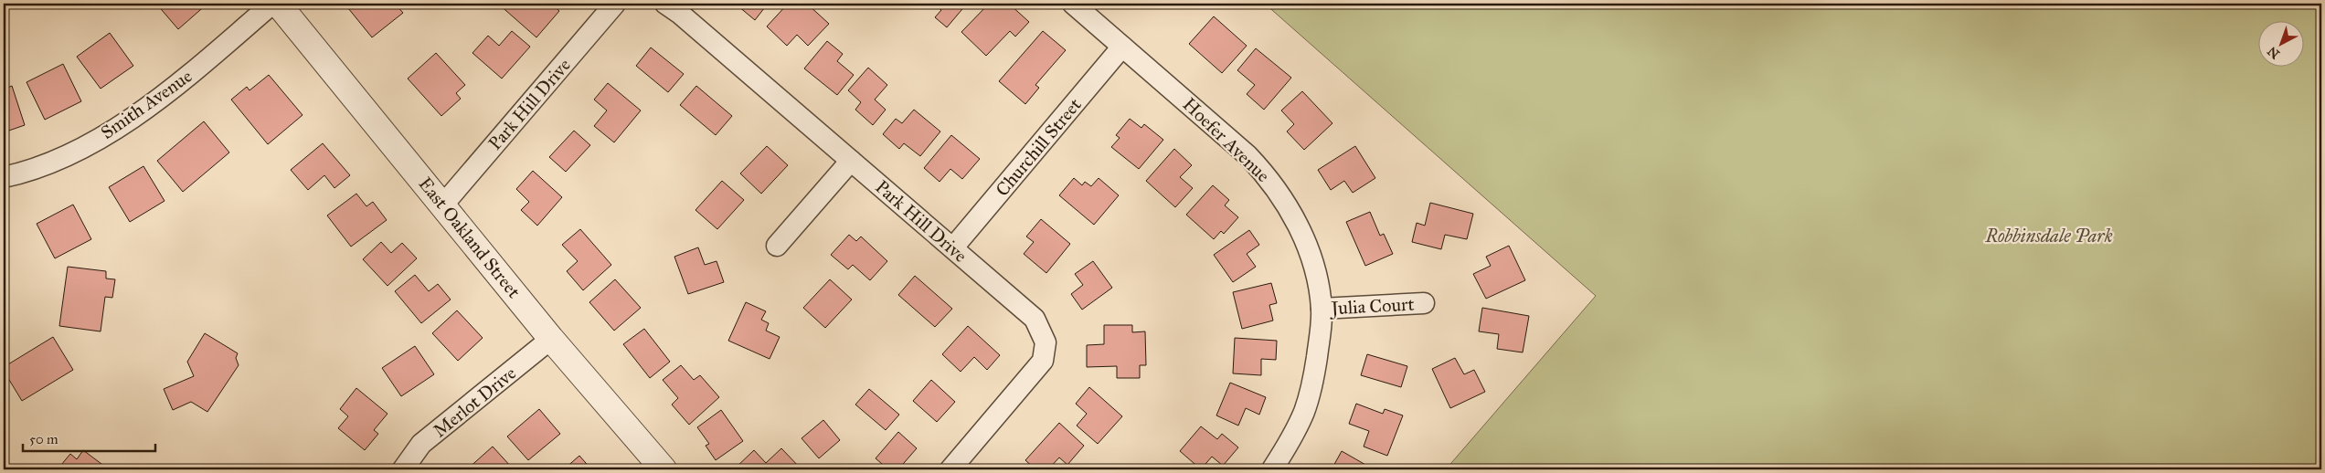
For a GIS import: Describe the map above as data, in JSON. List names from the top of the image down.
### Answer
{
  "streets": {
    "street": [
      "Smith Avenue",
      "Park Hill Drive",
      "Hoefer Avenue",
      "Churchill Street",
      "East Oakland Street",
      "Julia Court",
      "Merlot Drive"
    ]
  },
  "crossings": [
    ["Park Hill Drive", "Churchill Street"],
    ["Park Hill Drive", "East Oakland Street"],
    ["Hoefer Avenue", "Churchill Street"],
    ["Hoefer Avenue", "Julia Court"],
    ["East Oakland Street", "Merlot Drive"]
  ],
  "parks": ["Robbinsdale Park"],
  "scale_bar": "50 m",
  "north": "bottom left"
}
